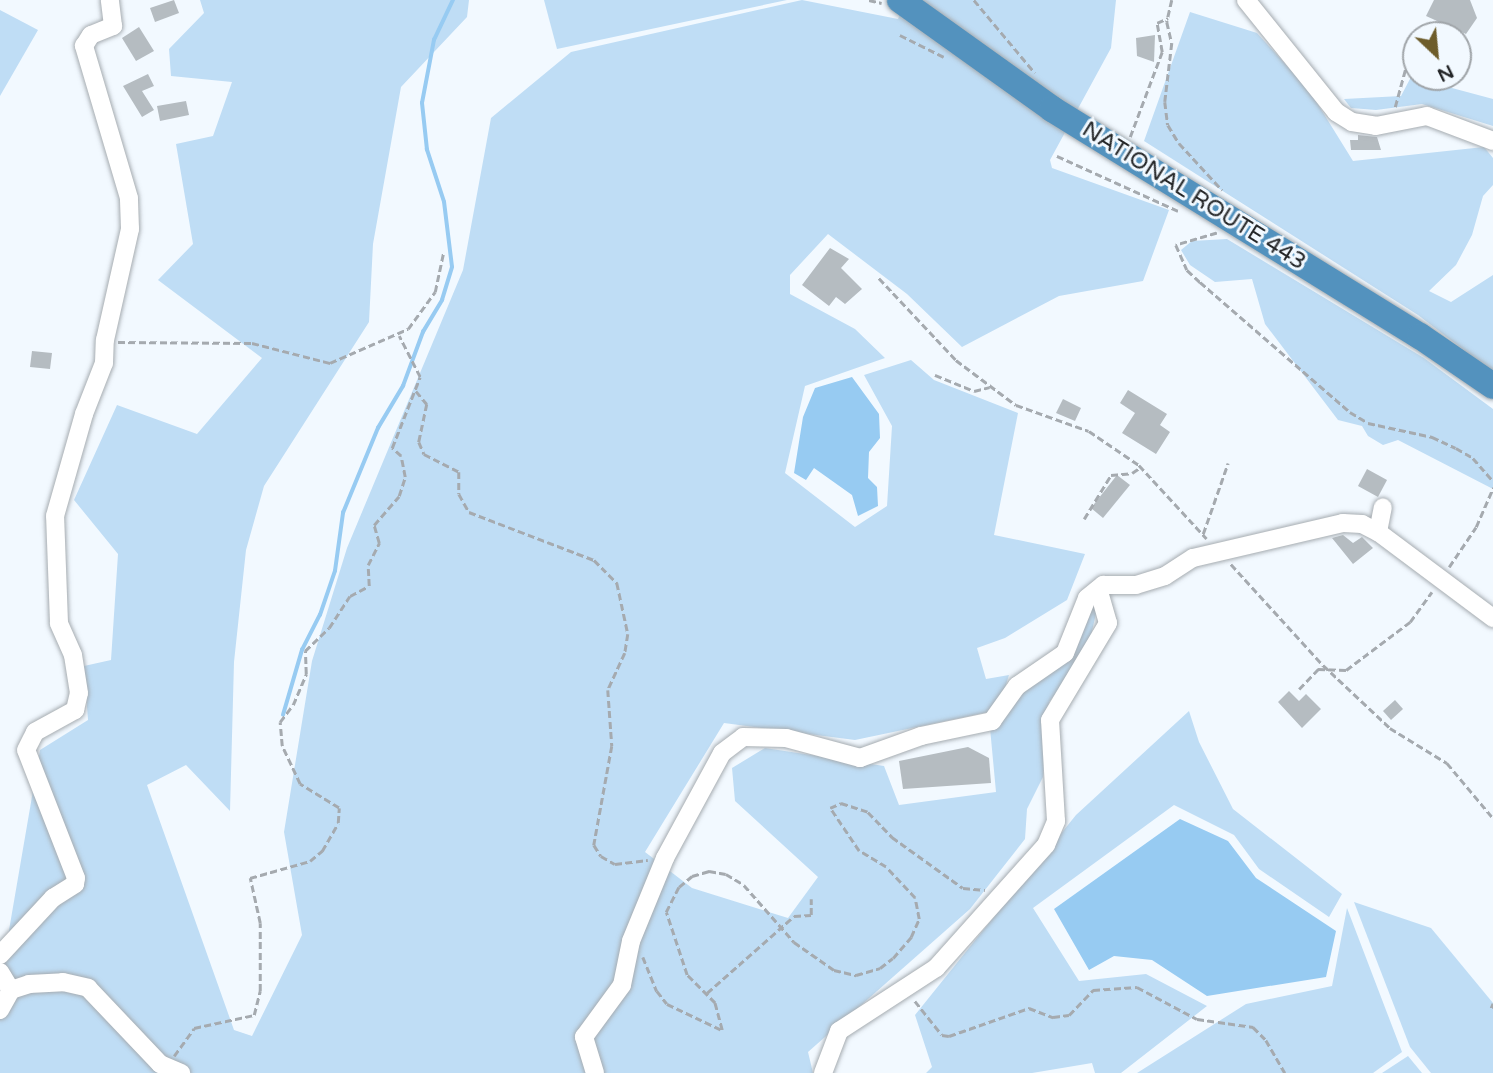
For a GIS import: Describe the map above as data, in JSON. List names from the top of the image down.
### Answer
{
  "streets": {
    "highway": ["NATIONAL ROUTE 443"]
  },
  "north": "bottom right"
}
